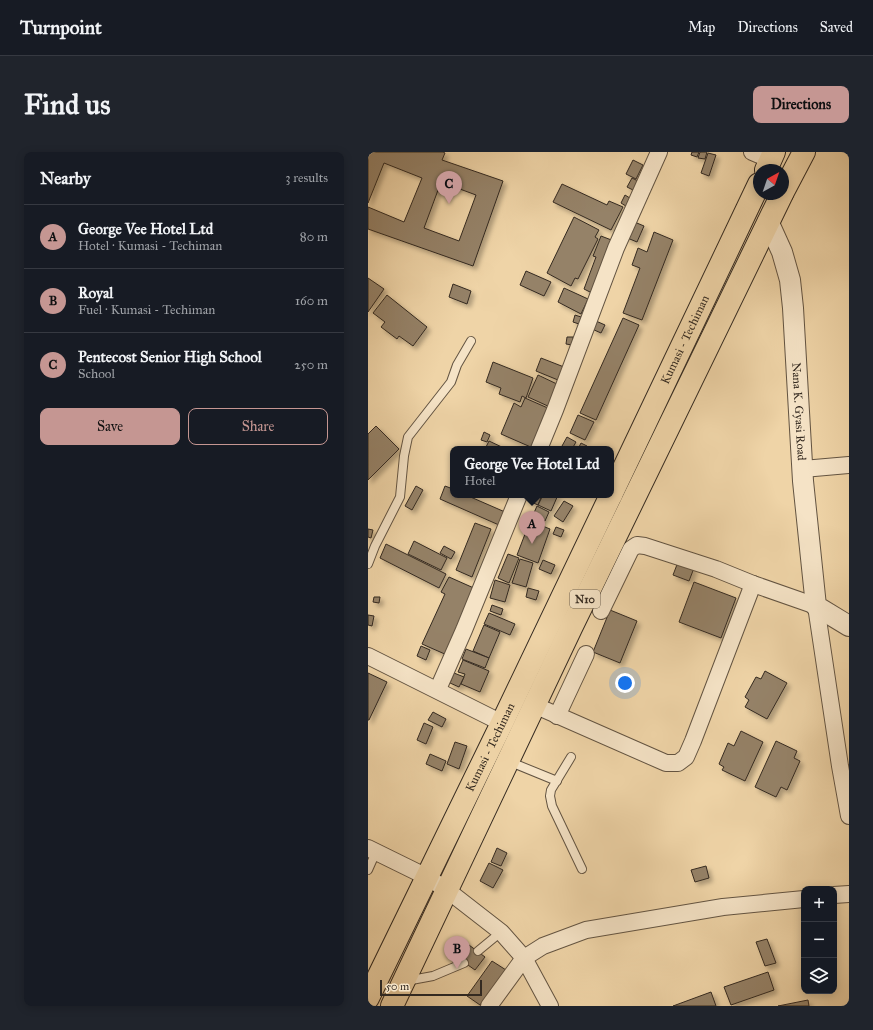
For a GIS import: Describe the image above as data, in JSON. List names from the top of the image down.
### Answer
{
  "streets": {
    "highway": ["Kumasi - Techiman", "N10"],
    "street": ["Nana K. Gyasi Road"]
  },
  "crossings": [
    ["Nana K. Gyasi Road", "N10"]
  ],
  "scale_bar": "50 m",
  "north": "top right",
  "page": {
    "header": "Turnpoint",
    "nav": ["Map", "Directions", "Saved"],
    "buttons": [
      "Directions",
      ["Save", "Share"]
    ],
    "title": "Find us",
    "heading": ["Nearby", "3 results"],
    "pins": ["C", "A", "B"],
    "list": [
      {
        "mark": "A",
        "name": "George Vee Hotel Ltd",
        "note": "Hotel · Kumasi - Techiman",
        "value": "80 m"
      },
      {
        "mark": "B",
        "name": "Royal",
        "note": "Fuel · Kumasi - Techiman",
        "value": "160 m"
      },
      {
        "mark": "C",
        "name": "Pentecost Senior High School",
        "note": "School",
        "value": "250 m"
      }
    ],
    "popup": ["George Vee Hotel Ltd", "Hotel"],
    "map_buttons": ["+", "−"],
    "scale": "50 m"
  }
}
